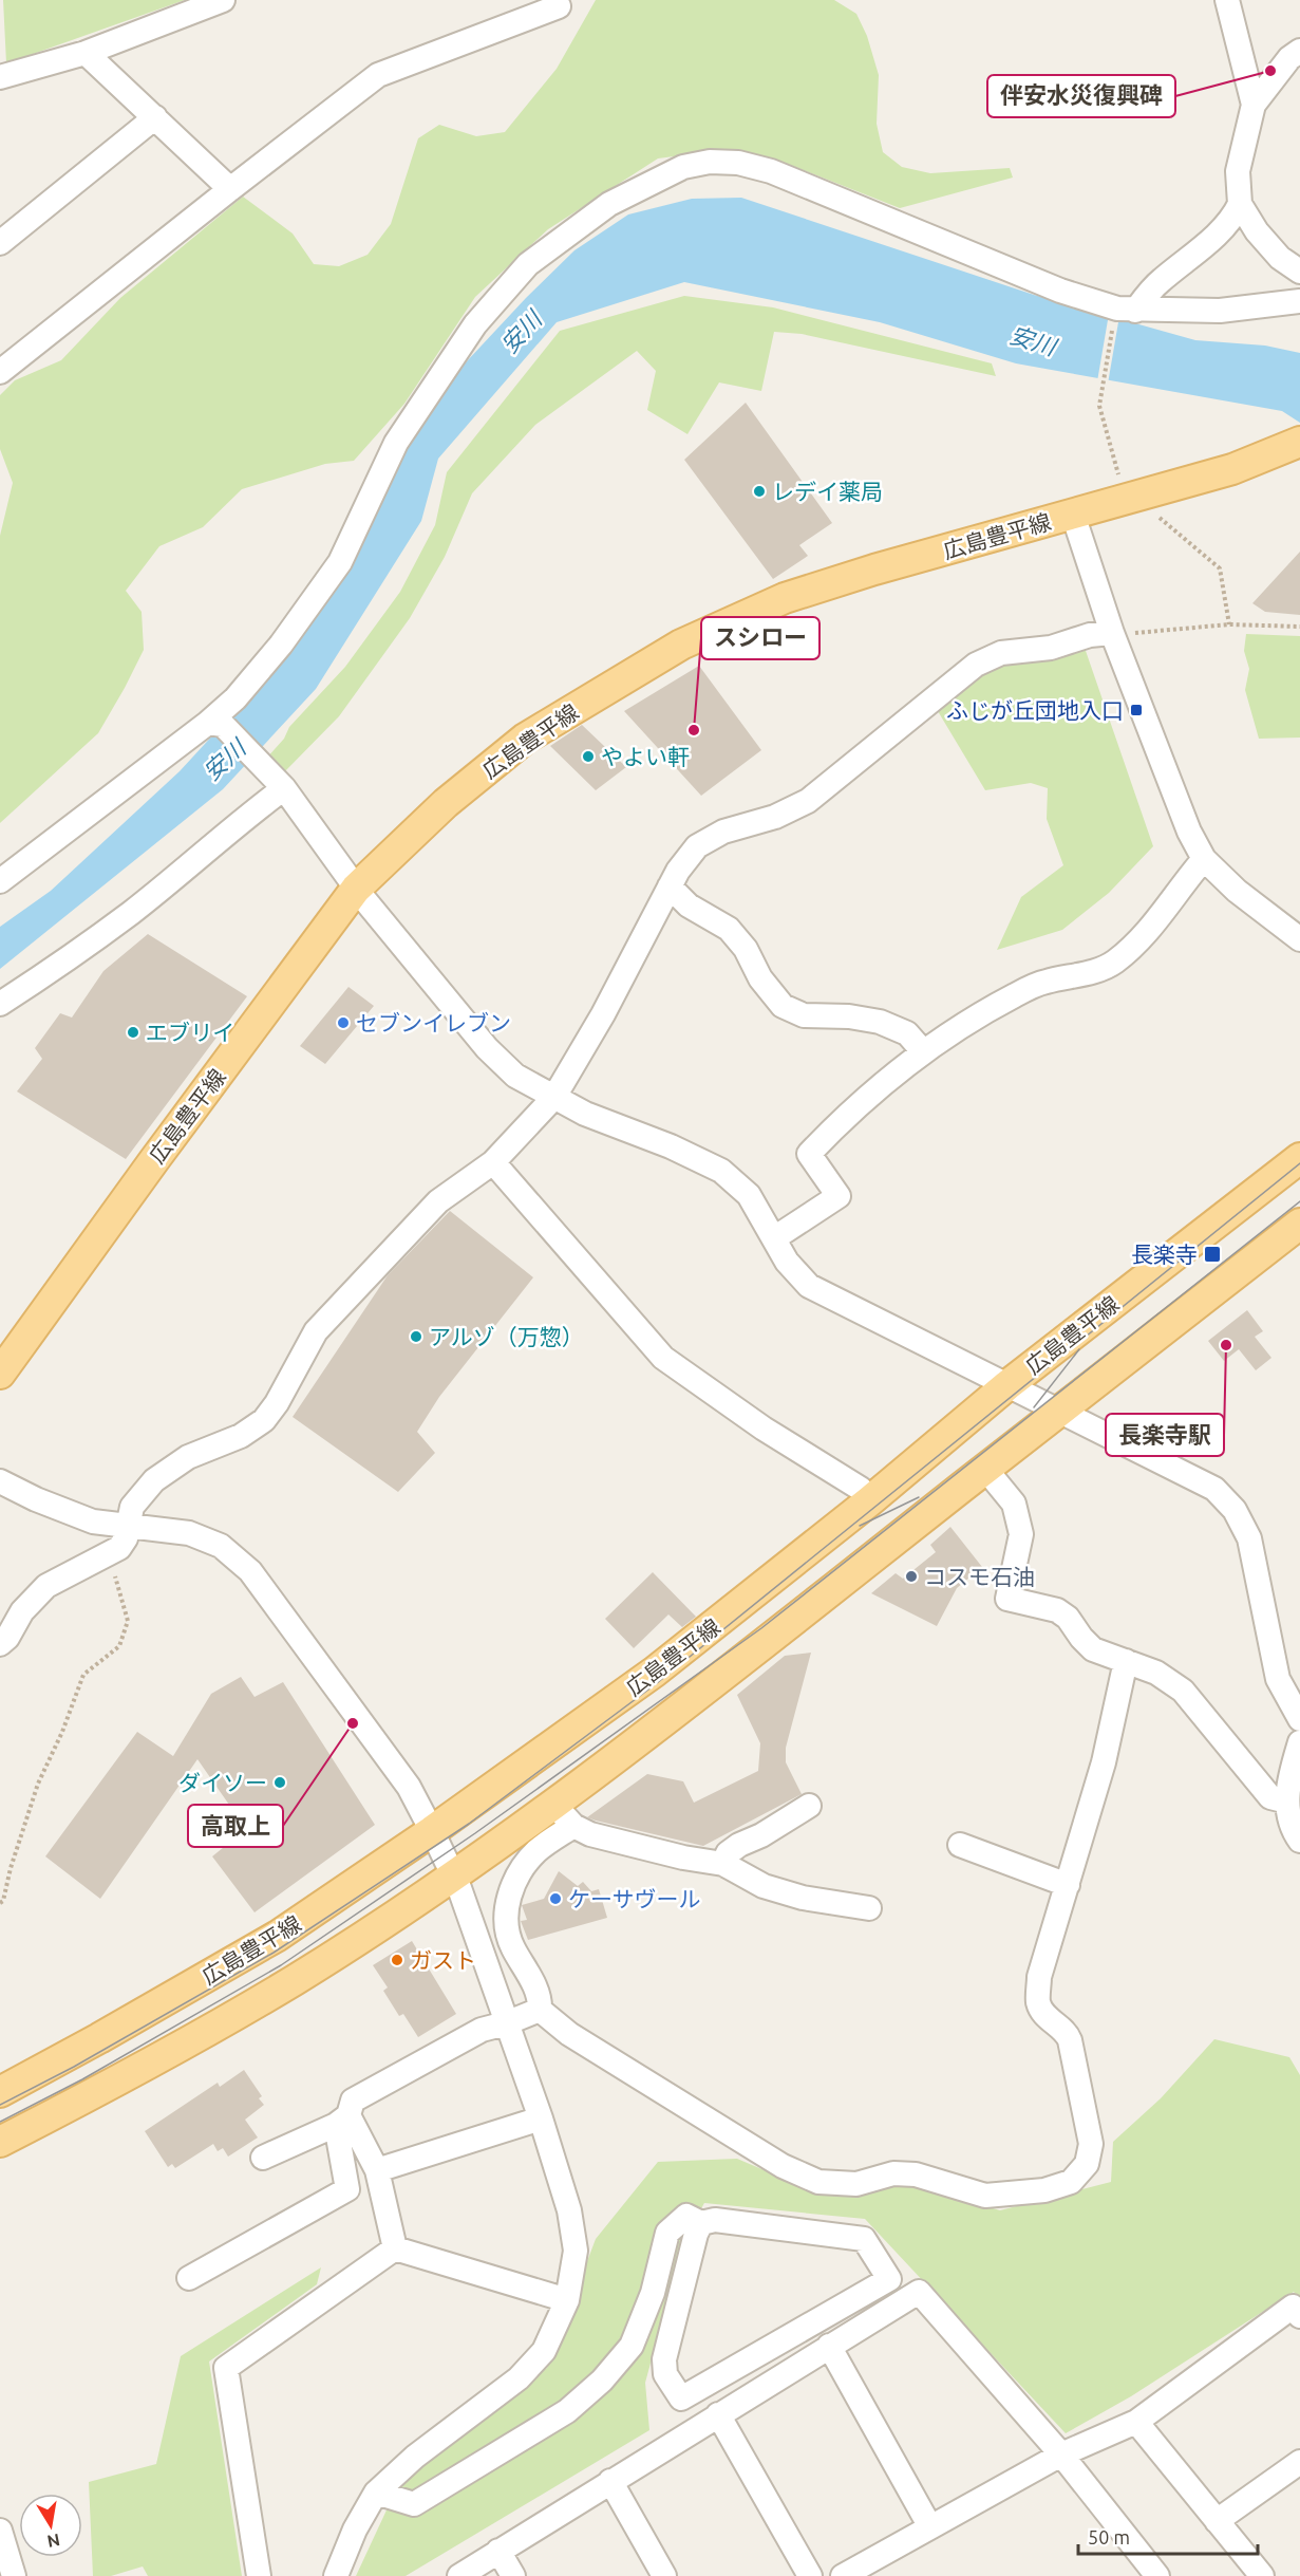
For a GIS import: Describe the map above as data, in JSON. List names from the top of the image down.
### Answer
{
  "streets": {
    "main road": ["広島豊平線"]
  },
  "water": ["安川"],
  "places": {
    "other": [
      "伴安水災復興碑",
      "レデイ薬局",
      "スシロー",
      "やよい軒",
      "セブンイレブン",
      "エブリイ",
      "アルゾ（万惣）",
      "長楽寺駅",
      "コスモ石油",
      "高取上",
      "ダイソー",
      "ケーサヴール",
      "ガスト"
    ],
    "transit": ["ふじが丘団地入口", "長楽寺"]
  },
  "scale_bar": "50 m",
  "north": "bottom"
}
